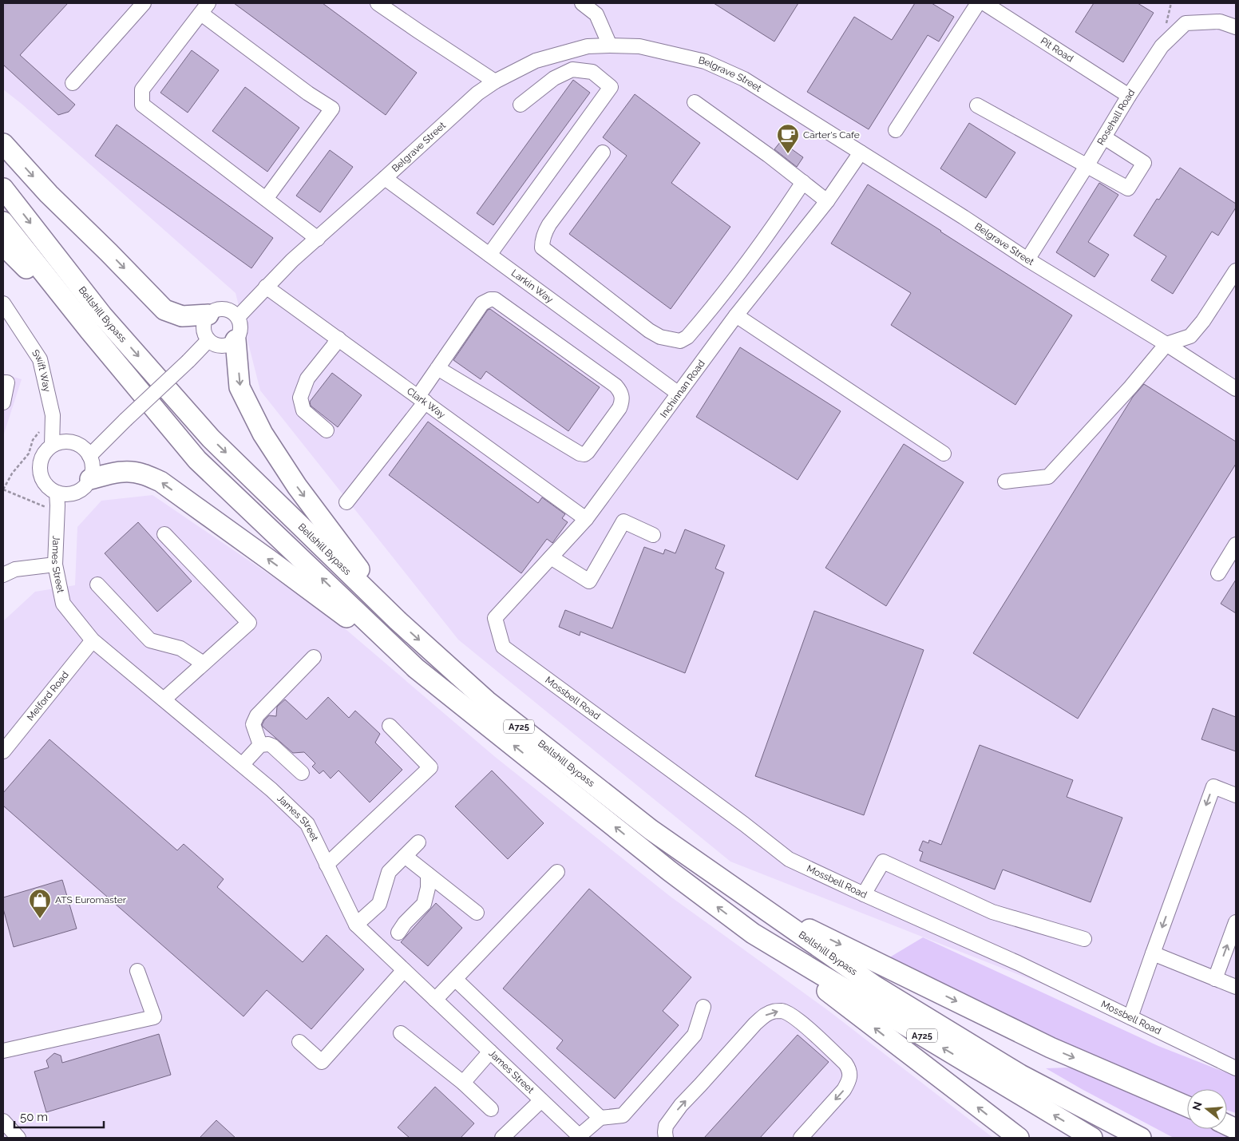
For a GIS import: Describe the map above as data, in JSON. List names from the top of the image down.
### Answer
{
  "streets": {
    "highway": ["Bellshill Bypass", "A725"],
    "street": [
      "Pit Road",
      "Belgrave Street",
      "Rosehall Road",
      "Larkin Way",
      "Swift Way",
      "Inchinnan Road",
      "Clark Way",
      "James Street",
      "Melford Road",
      "Mossbell Road"
    ]
  },
  "crossings": [
    ["Pit Road", "Rosehall Road"],
    ["Belgrave Street", "Rosehall Road"],
    ["Belgrave Street", "Larkin Way"],
    ["Belgrave Street", "Inchinnan Road"],
    ["Belgrave Street", "Clark Way"],
    ["Larkin Way", "Inchinnan Road"],
    ["Bellshill Bypass", "A725"],
    ["Swift Way", "James Street"],
    ["Inchinnan Road", "Clark Way"],
    ["Inchinnan Road", "Mossbell Road"],
    ["James Street", "Melford Road"]
  ],
  "places": {
    "cafe": ["Carter's Cafe"],
    "shop": ["ATS Euromaster"]
  },
  "scale_bar": "50 m",
  "north": "left"
}
